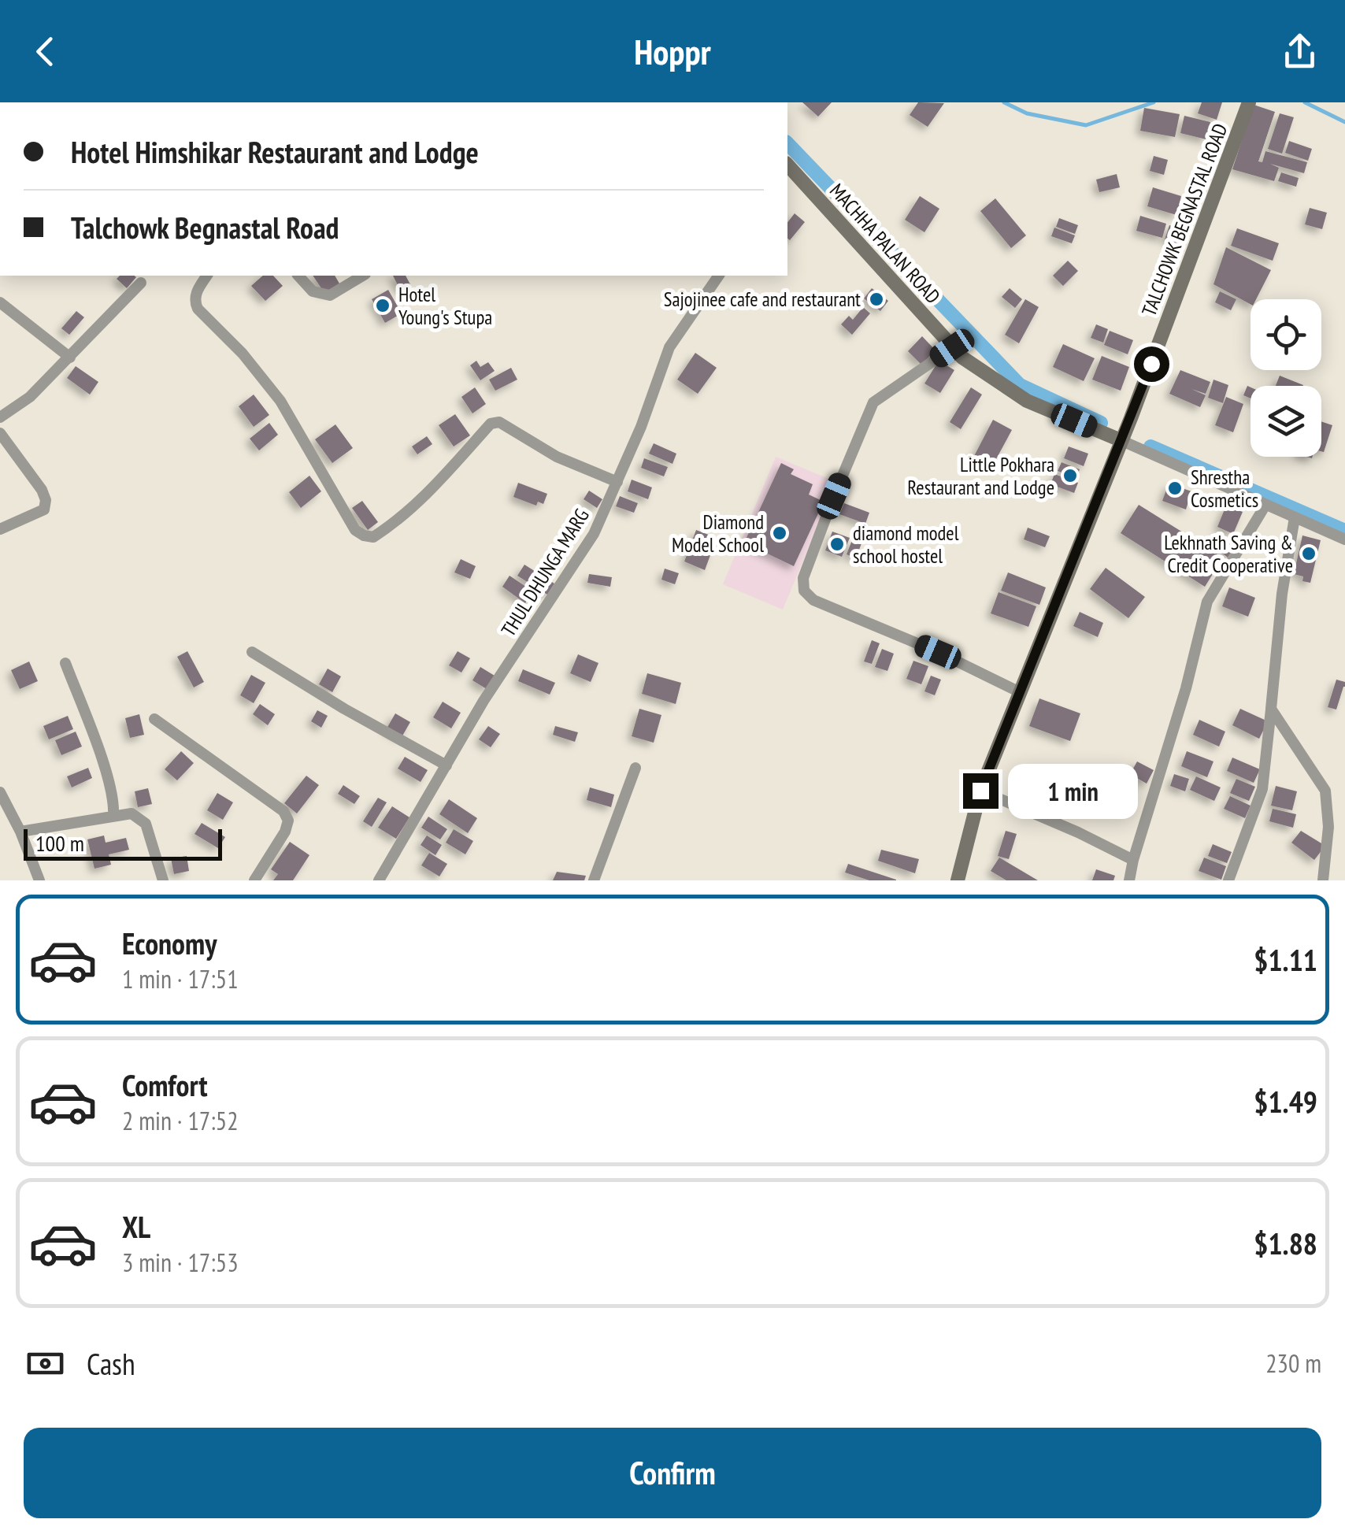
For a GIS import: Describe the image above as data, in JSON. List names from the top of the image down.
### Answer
{
  "streets": {
    "main road": ["TALCHOWK BEGNASTAL ROAD", "MACHHA PALAN ROAD"],
    "street": ["THUL DHUNGA MARG"]
  },
  "crossings": [
    ["TALCHOWK BEGNASTAL ROAD", "MACHHA PALAN ROAD"]
  ],
  "places": [
    "Sajojinee cafe and restaurant",
    "Hotel Young's Stupa",
    "Little Pokhara Restaurant and Lodge",
    "Shrestha Cosmetics",
    "Diamond Model School",
    "diamond model school hostel",
    "Lekhnath Saving & Credit Cooperative"
  ],
  "scale_bar": "100 m",
  "page": {
    "header": "Hoppr",
    "banner": ["Hotel Himshikar Restaurant and Lodge", "Talchowk Begnastal Road"],
    "bubble": "1 min",
    "scale": "100 m",
    "list": [
      {
        "name": "Economy",
        "note": "1 min · 17:51",
        "value": "$1.11"
      },
      {
        "name": "Comfort",
        "note": "2 min · 17:52",
        "value": "$1.49"
      },
      {
        "name": "XL",
        "note": "3 min · 17:53",
        "value": "$1.88"
      }
    ],
    "pay": ["Cash", "230 m"],
    "buttons": "Confirm"
  }
}
